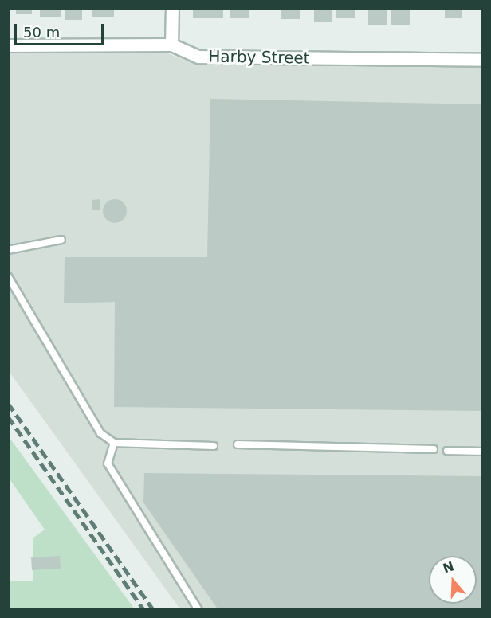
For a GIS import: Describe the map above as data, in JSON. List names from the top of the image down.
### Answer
{
  "streets": {
    "street": ["Harby Street"]
  },
  "scale_bar": "50 m",
  "north": "top"
}
